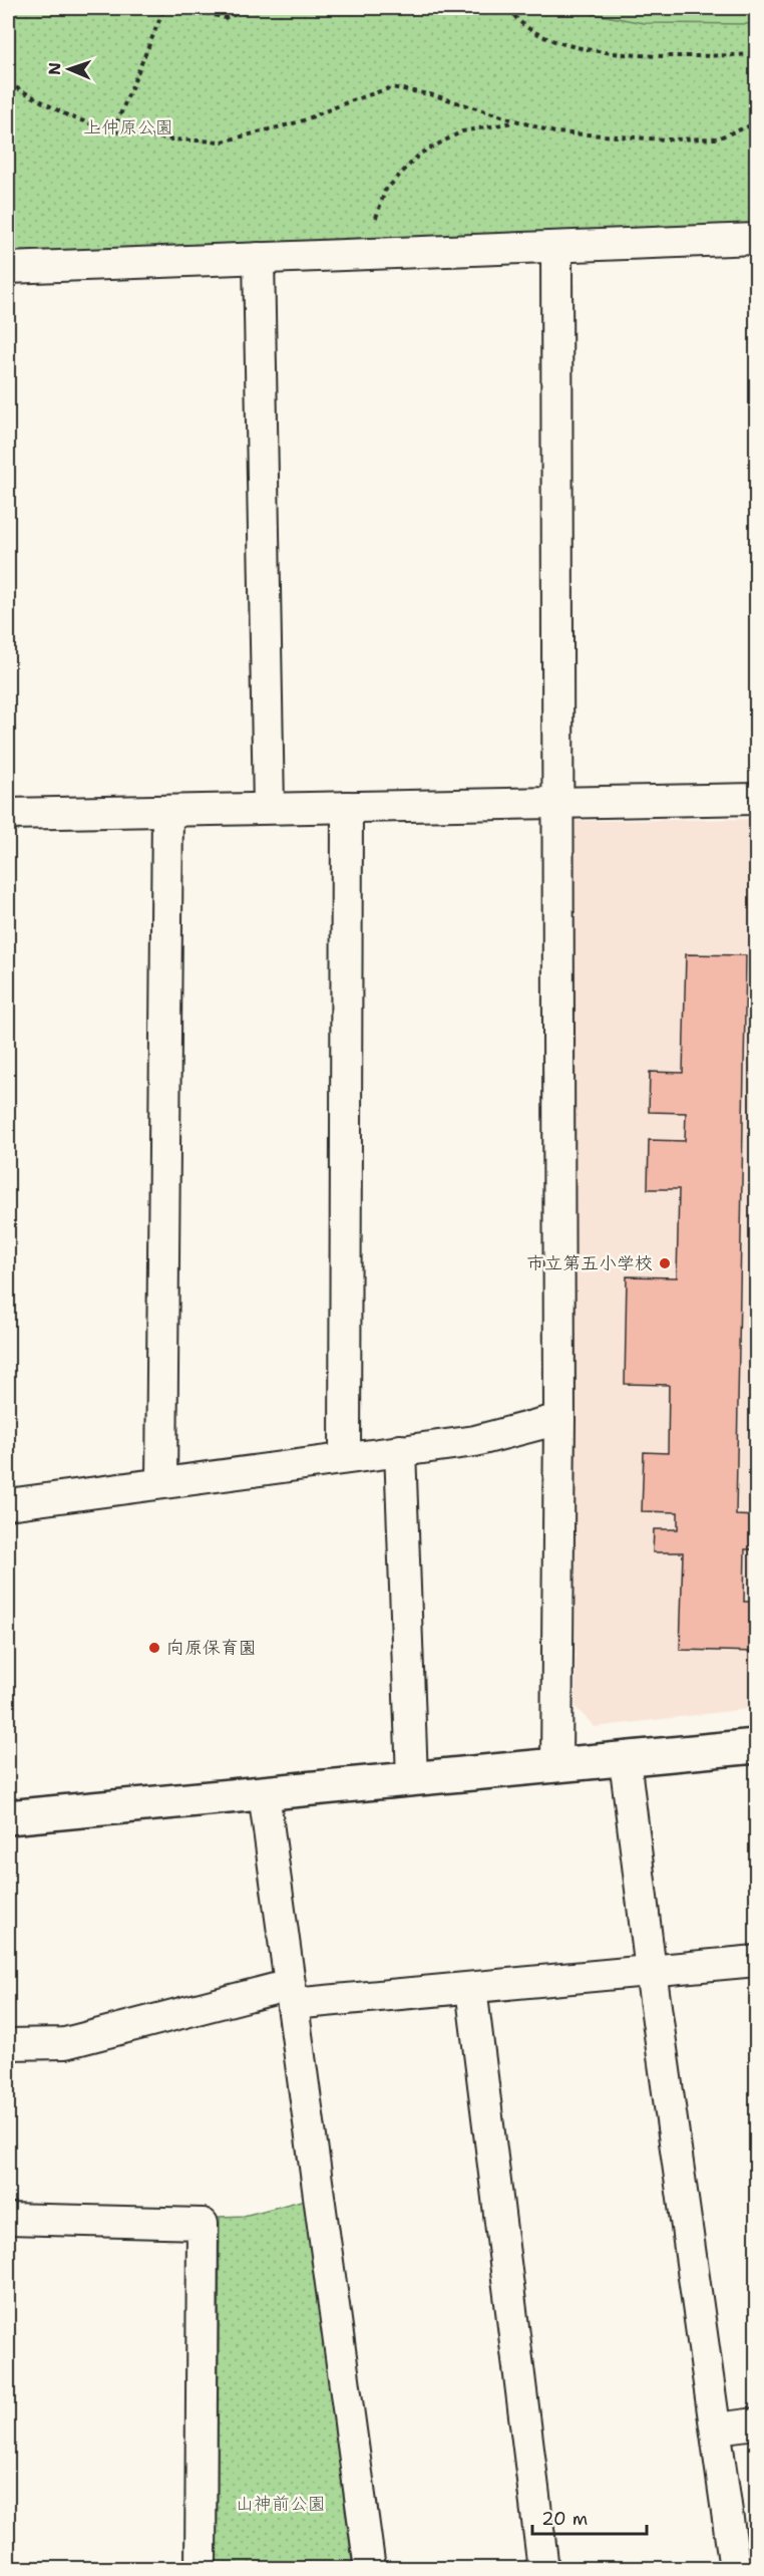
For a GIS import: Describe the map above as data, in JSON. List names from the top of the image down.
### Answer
{
  "parks": ["上仲原公園", "山神前公園"],
  "places": ["市立第五小学校", "向原保育園"],
  "scale_bar": "20 m",
  "north": "left"
}
